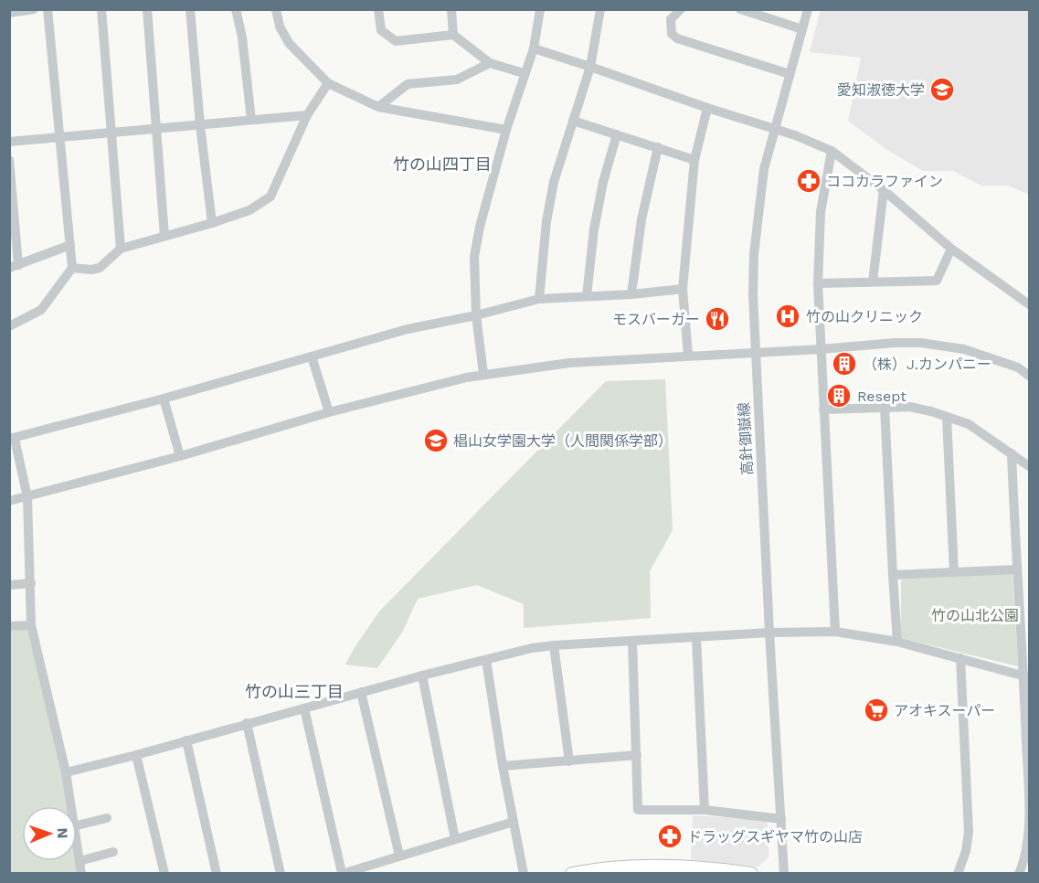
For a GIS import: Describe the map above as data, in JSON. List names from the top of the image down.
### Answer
{
  "streets": {
    "street": ["高針御嶽線"]
  },
  "districts": ["竹の山四丁目", "竹の山三丁目"],
  "parks": ["竹の山北公園"],
  "places": {
    "school or university": ["愛知淑徳大学", "椙山女学園大学（人間関係学部）"],
    "pharmacy": ["ココカラファイン", "ドラッグスギヤマ竹の山店"],
    "hospital": ["竹の山クリニック"],
    "restaurant": ["モスバーガー"],
    "building": ["（株）J.カンパニー", "Resept"],
    "supermarket": ["アオキスーパー"]
  },
  "north": "right"
}
